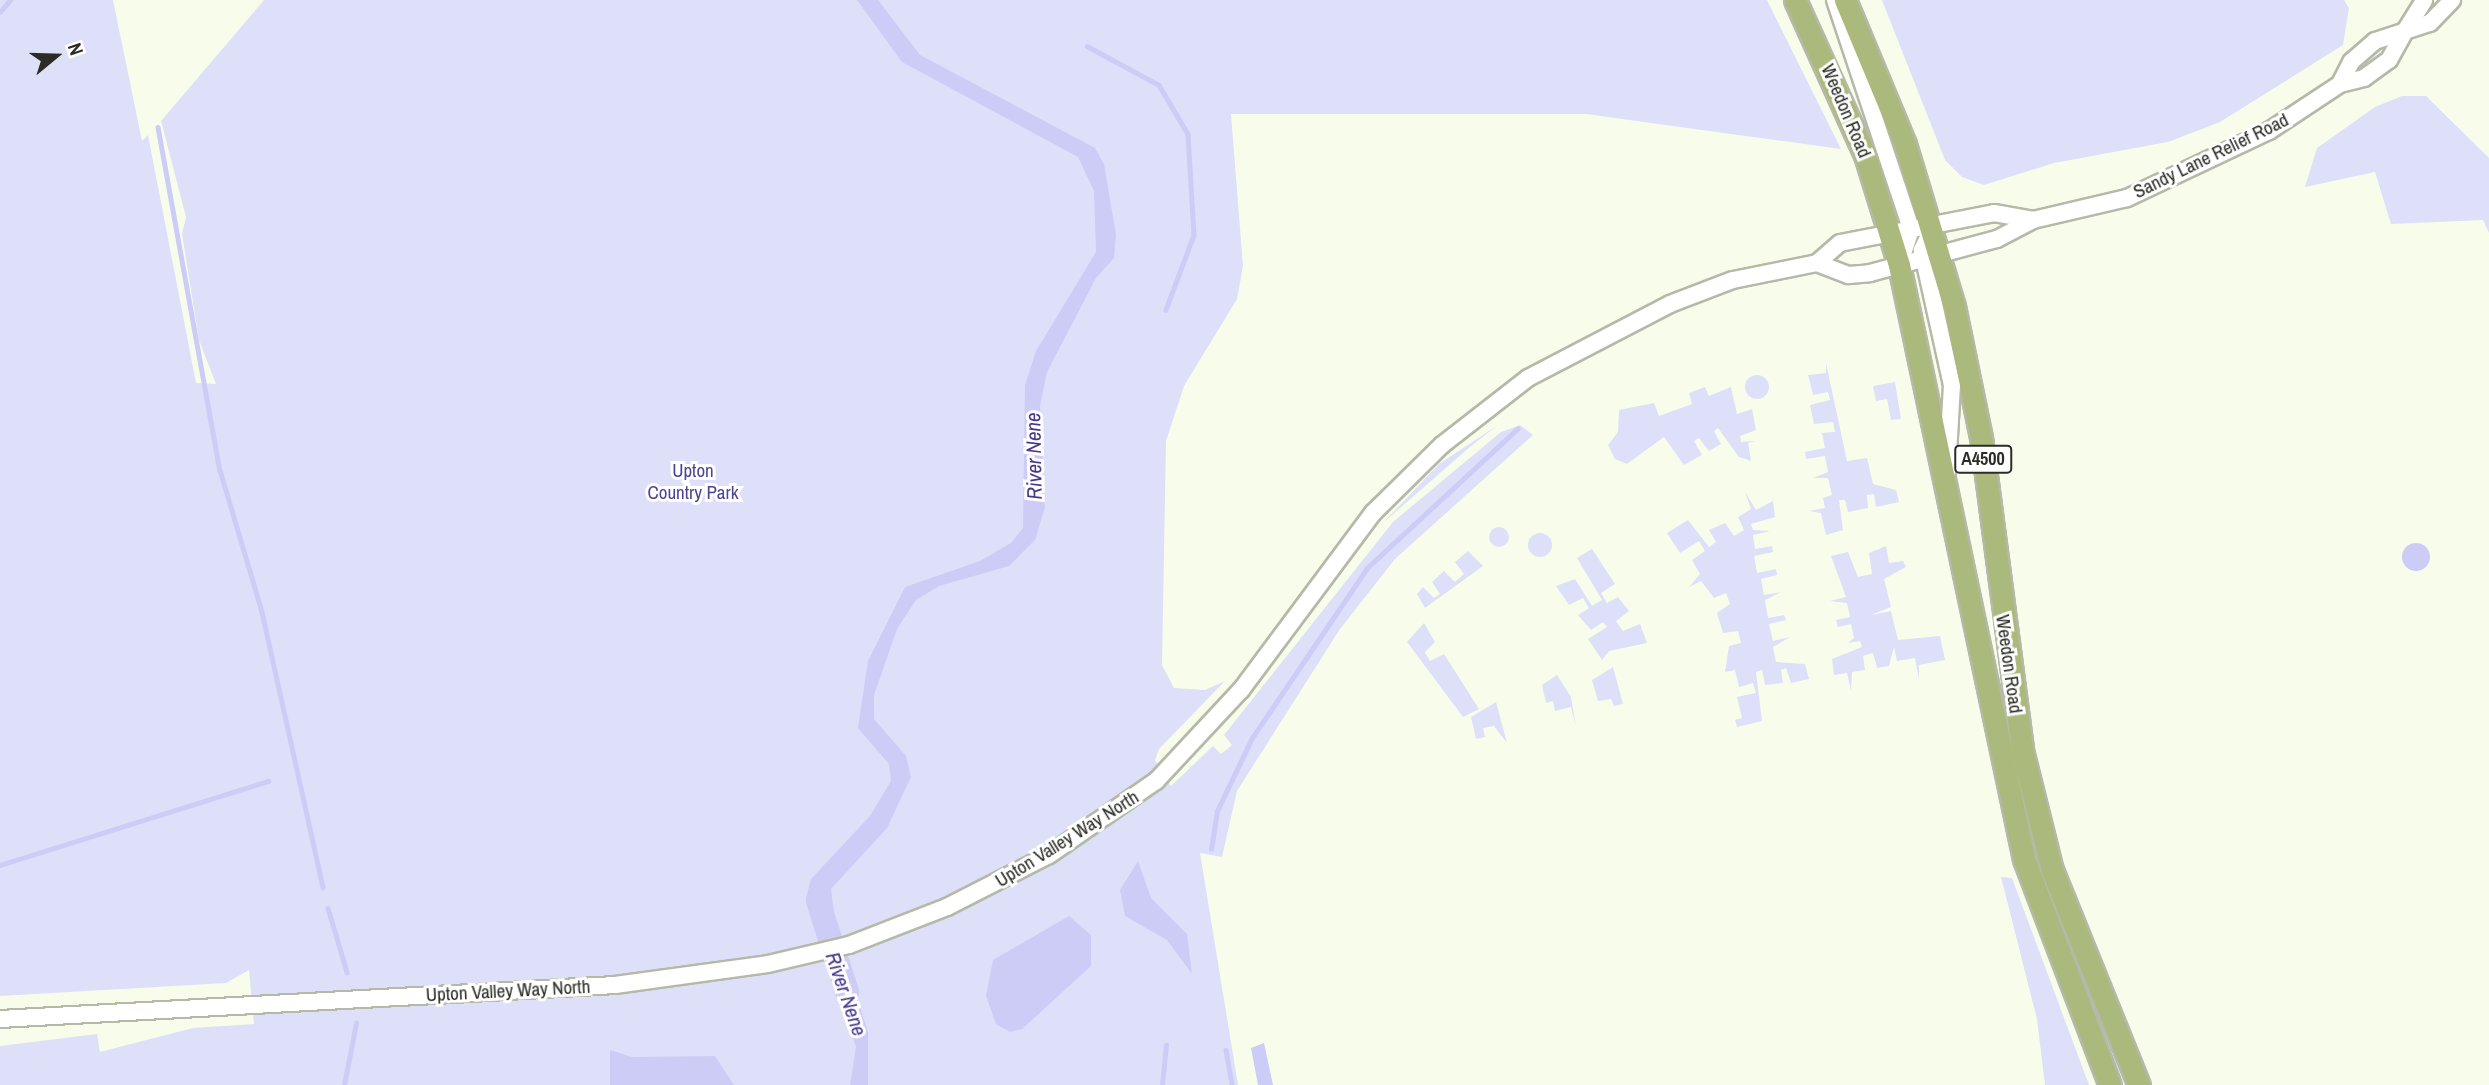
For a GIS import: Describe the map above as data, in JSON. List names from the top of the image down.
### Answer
{
  "streets": {
    "highway": ["Weedon Road", "A4500"],
    "street": ["Sandy Lane Relief Road", "Upton Valley Way North"]
  },
  "crossings": [
    ["Weedon Road", "Sandy Lane Relief Road"],
    ["Weedon Road", "Upton Valley Way North"],
    ["Sandy Lane Relief Road", "Upton Valley Way North"]
  ],
  "water": ["River Nene"],
  "parks": ["Upton Country Park"],
  "north": "right"
}
